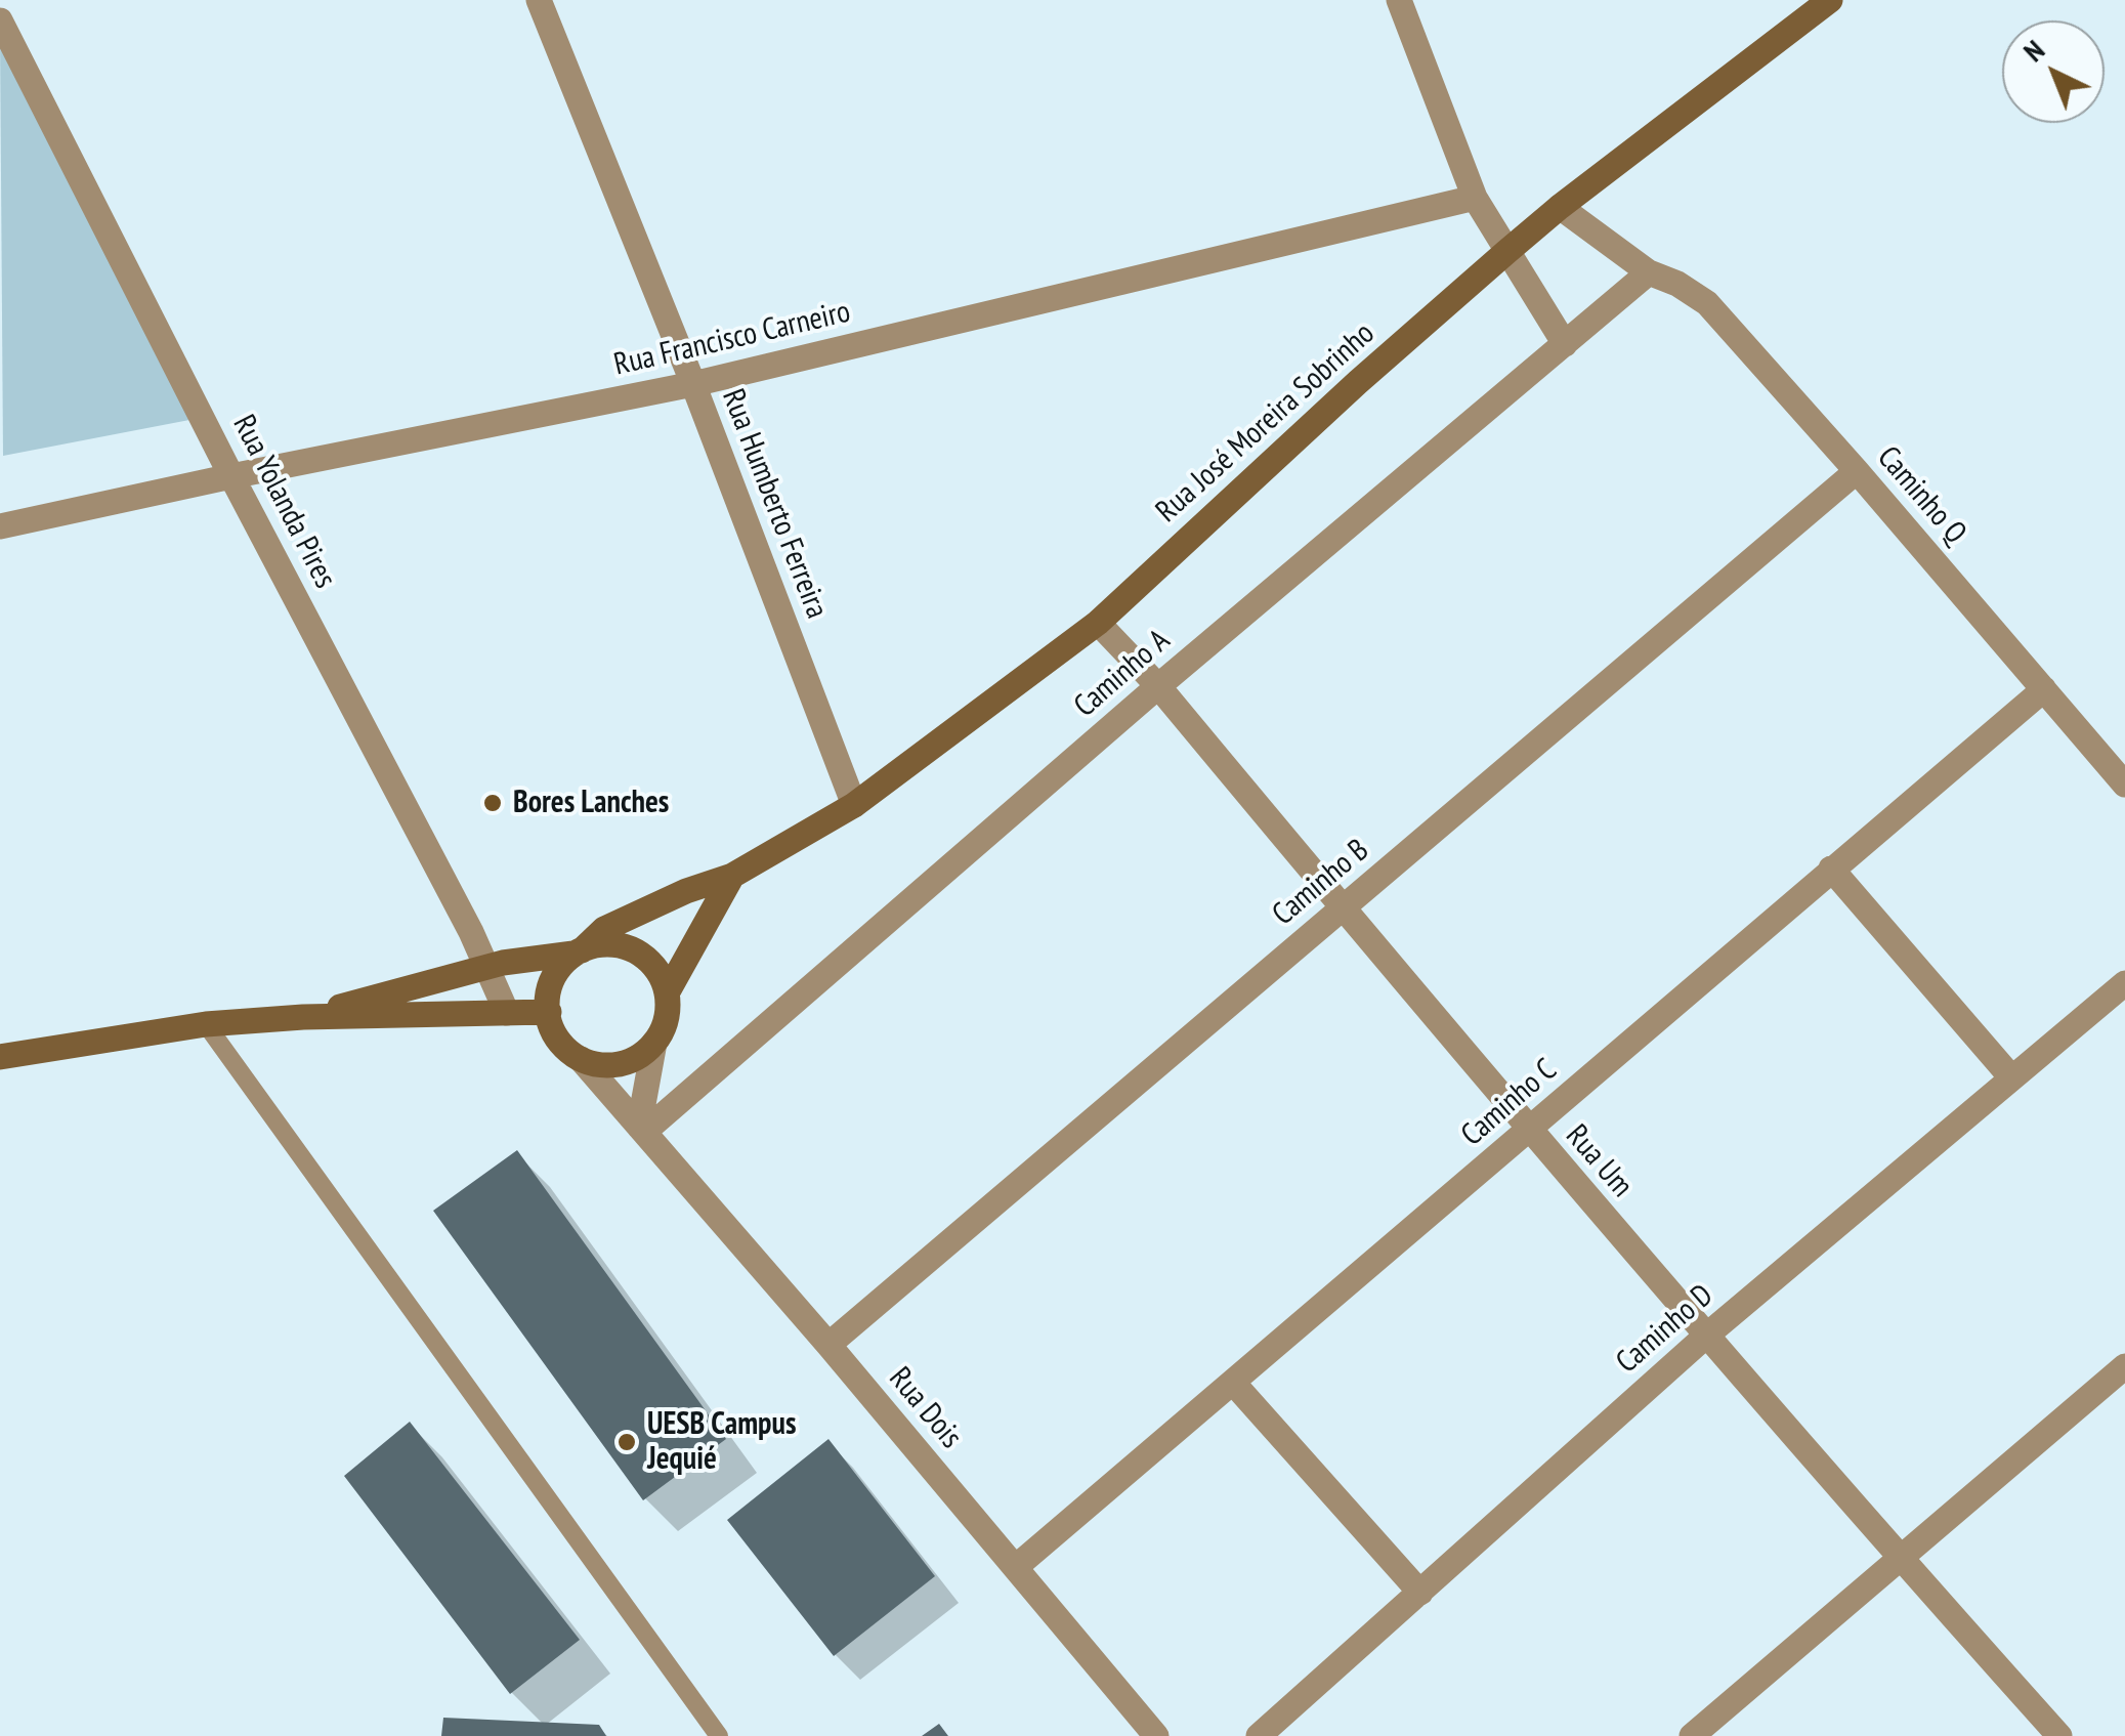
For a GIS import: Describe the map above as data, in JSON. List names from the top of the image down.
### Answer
{
  "streets": {
    "street": [
      "Rua Francisco Carneiro",
      "Rua José Moreira Sobrinho",
      "Caminho Q",
      "Rua Yolanda Pires",
      "Rua Humberto Ferreira",
      "Caminho A",
      "Caminho B",
      "Caminho C",
      "Rua Um",
      "Caminho D",
      "Rua Dois"
    ]
  },
  "crossings": [
    ["Rua Francisco Carneiro", "Rua Yolanda Pires"],
    ["Rua Francisco Carneiro", "Rua Humberto Ferreira"],
    ["Rua José Moreira Sobrinho", "Caminho Q"],
    ["Rua José Moreira Sobrinho", "Rua Humberto Ferreira"],
    ["Rua José Moreira Sobrinho", "Rua Um"],
    ["Rua José Moreira Sobrinho", "Rua Dois"],
    ["Caminho Q", "Caminho A"],
    ["Caminho Q", "Caminho B"],
    ["Caminho Q", "Caminho C"],
    ["Caminho A", "Rua Um"],
    ["Caminho A", "Rua Dois"],
    ["Caminho B", "Rua Um"],
    ["Caminho B", "Rua Dois"],
    ["Caminho C", "Rua Um"],
    ["Caminho C", "Rua Dois"],
    ["Rua Um", "Caminho D"]
  ],
  "places": ["Bores Lanches", "UESB Campus Jequié"],
  "north": "top left"
}
